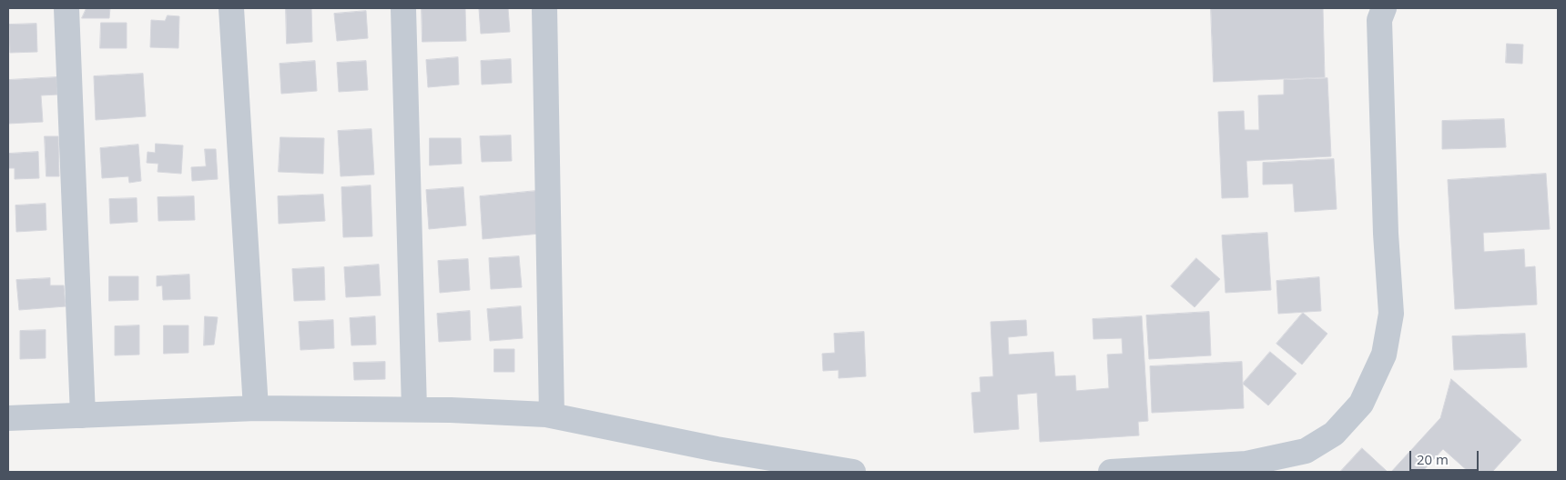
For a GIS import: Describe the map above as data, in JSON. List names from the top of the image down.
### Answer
{
  "scale_bar": "20 m"
}
